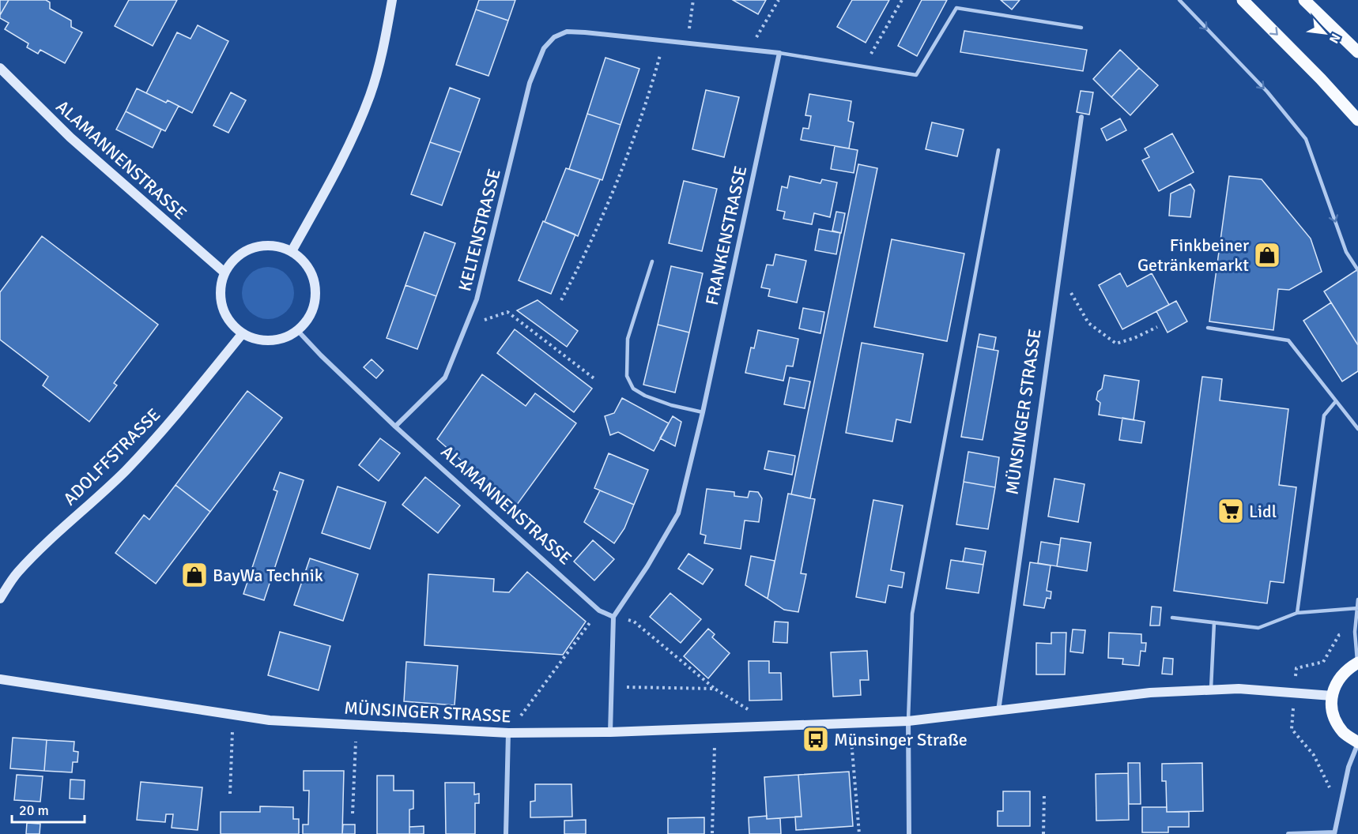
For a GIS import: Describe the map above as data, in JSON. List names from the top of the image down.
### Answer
{
  "streets": {
    "street": [
      "ALAMANNENSTRASSE",
      "KELTENSTRASSE",
      "FRANKENSTRASSE",
      "MÜNSINGER STRASSE",
      "ADOLFFSTRASSE"
    ]
  },
  "crossings": [
    ["ALAMANNENSTRASSE", "KELTENSTRASSE"],
    ["ALAMANNENSTRASSE", "FRANKENSTRASSE"],
    ["ALAMANNENSTRASSE", "ADOLFFSTRASSE"]
  ],
  "places": {
    "shop": ["Finkbeiner Getränkemarkt", "BayWa Technik"],
    "supermarket": ["Lidl"],
    "bus stop": ["Münsinger Straße"]
  },
  "scale_bar": "20 m",
  "north": "bottom right"
}
